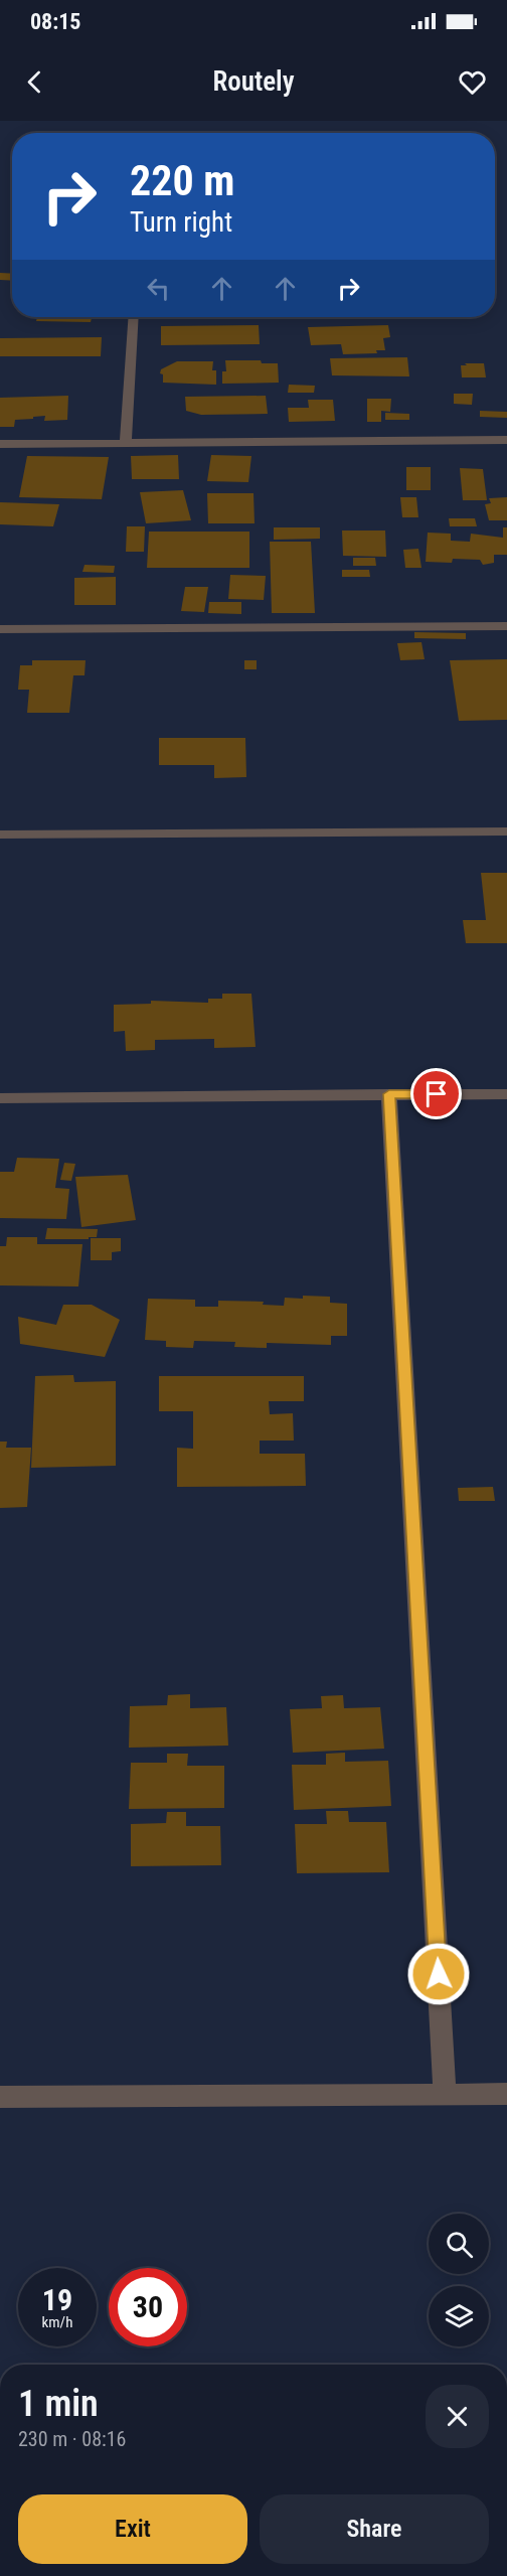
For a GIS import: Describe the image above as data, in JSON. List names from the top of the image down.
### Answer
{
  "page": {
    "status": "08:15",
    "header": "Routely",
    "turn": ["220 m", "Turn right"],
    "speed": "19 km/h",
    "limit": "30",
    "heading": ["1 min", "230 m · 08:16"],
    "buttons": ["Exit", "Share"]
  }
}
